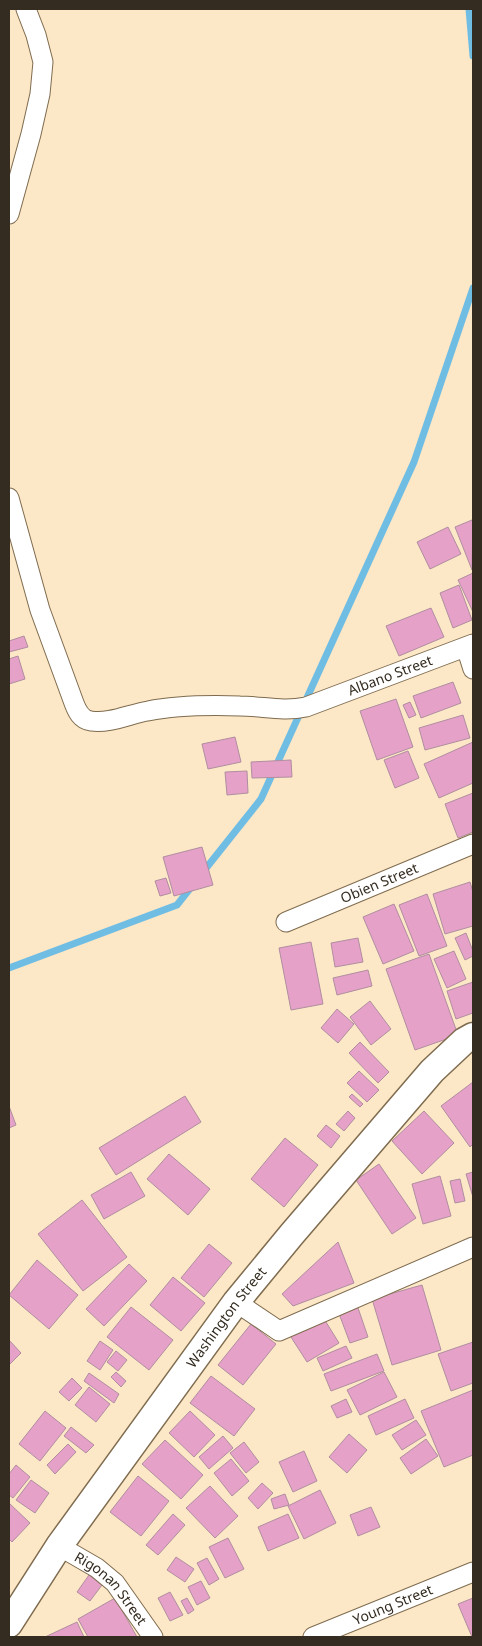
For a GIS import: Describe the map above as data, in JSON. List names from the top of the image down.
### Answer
{
  "streets": {
    "main road": ["Washington Street"],
    "street": [
      "Albano Street",
      "Obien Street",
      "Rigonan Street",
      "Young Street"
    ]
  },
  "crossings": [
    ["Washington Street", "Rigonan Street"]
  ]
}
